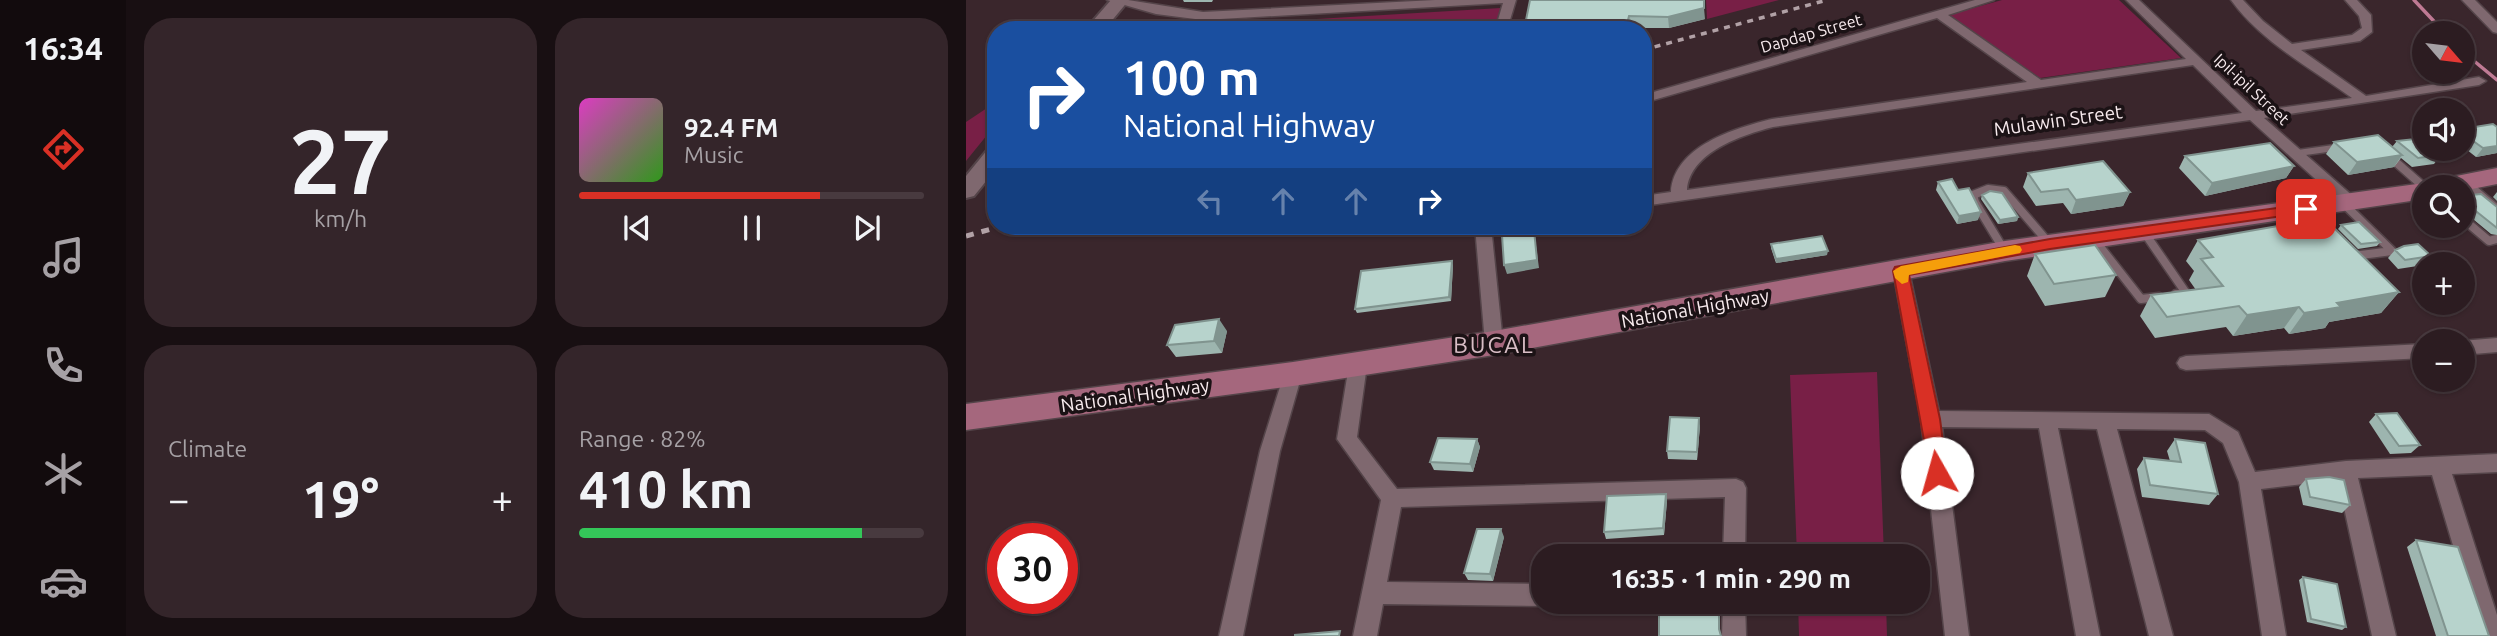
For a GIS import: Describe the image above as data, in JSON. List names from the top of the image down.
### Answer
{
  "streets": {
    "main road": ["National Highway"],
    "street": ["Dapdap Street", "Ipil-ipil Street", "Mulawin Street"]
  },
  "crossings": [
    ["Ipil-ipil Street", "Mulawin Street"],
    ["Ipil-ipil Street", "National Highway"]
  ],
  "districts": ["BUCAL"],
  "north": "bottom right",
  "page": {
    "tabs": "16:34",
    "tile": [
      ["27", "km/h"],
      "Climate",
      ["Range · 82%", "410 km"]
    ],
    "map_buttons": ["+", "−"],
    "turn": ["100 m", "National Highway"],
    "song": ["92.4 FM", "Music"],
    "heat": ["−", "19°", "+"],
    "limit": "30",
    "trip": "16:35 · 1 min · 290 m"
  }
}
